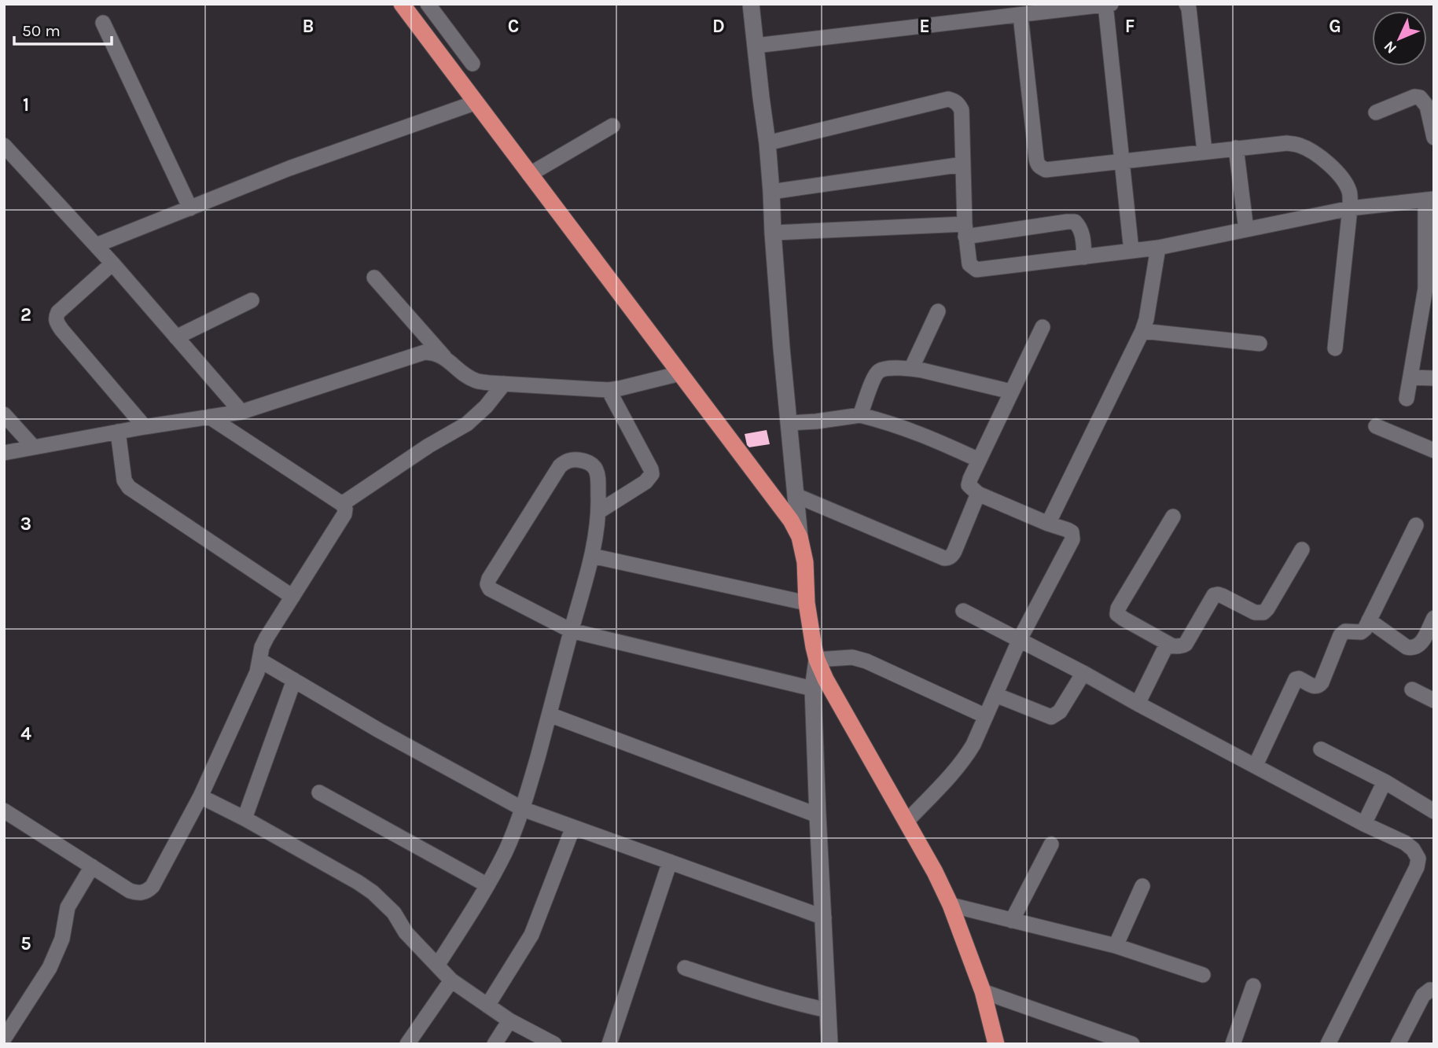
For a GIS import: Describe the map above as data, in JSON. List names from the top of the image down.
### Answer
{
  "scale_bar": "50 m",
  "north": "bottom left",
  "grid": {
    "columns": [
      "B",
      "C",
      "D",
      "E",
      "F",
      "G"
    ],
    "rows": [
      "1",
      "2",
      "3",
      "4",
      "5"
    ]
  }
}
